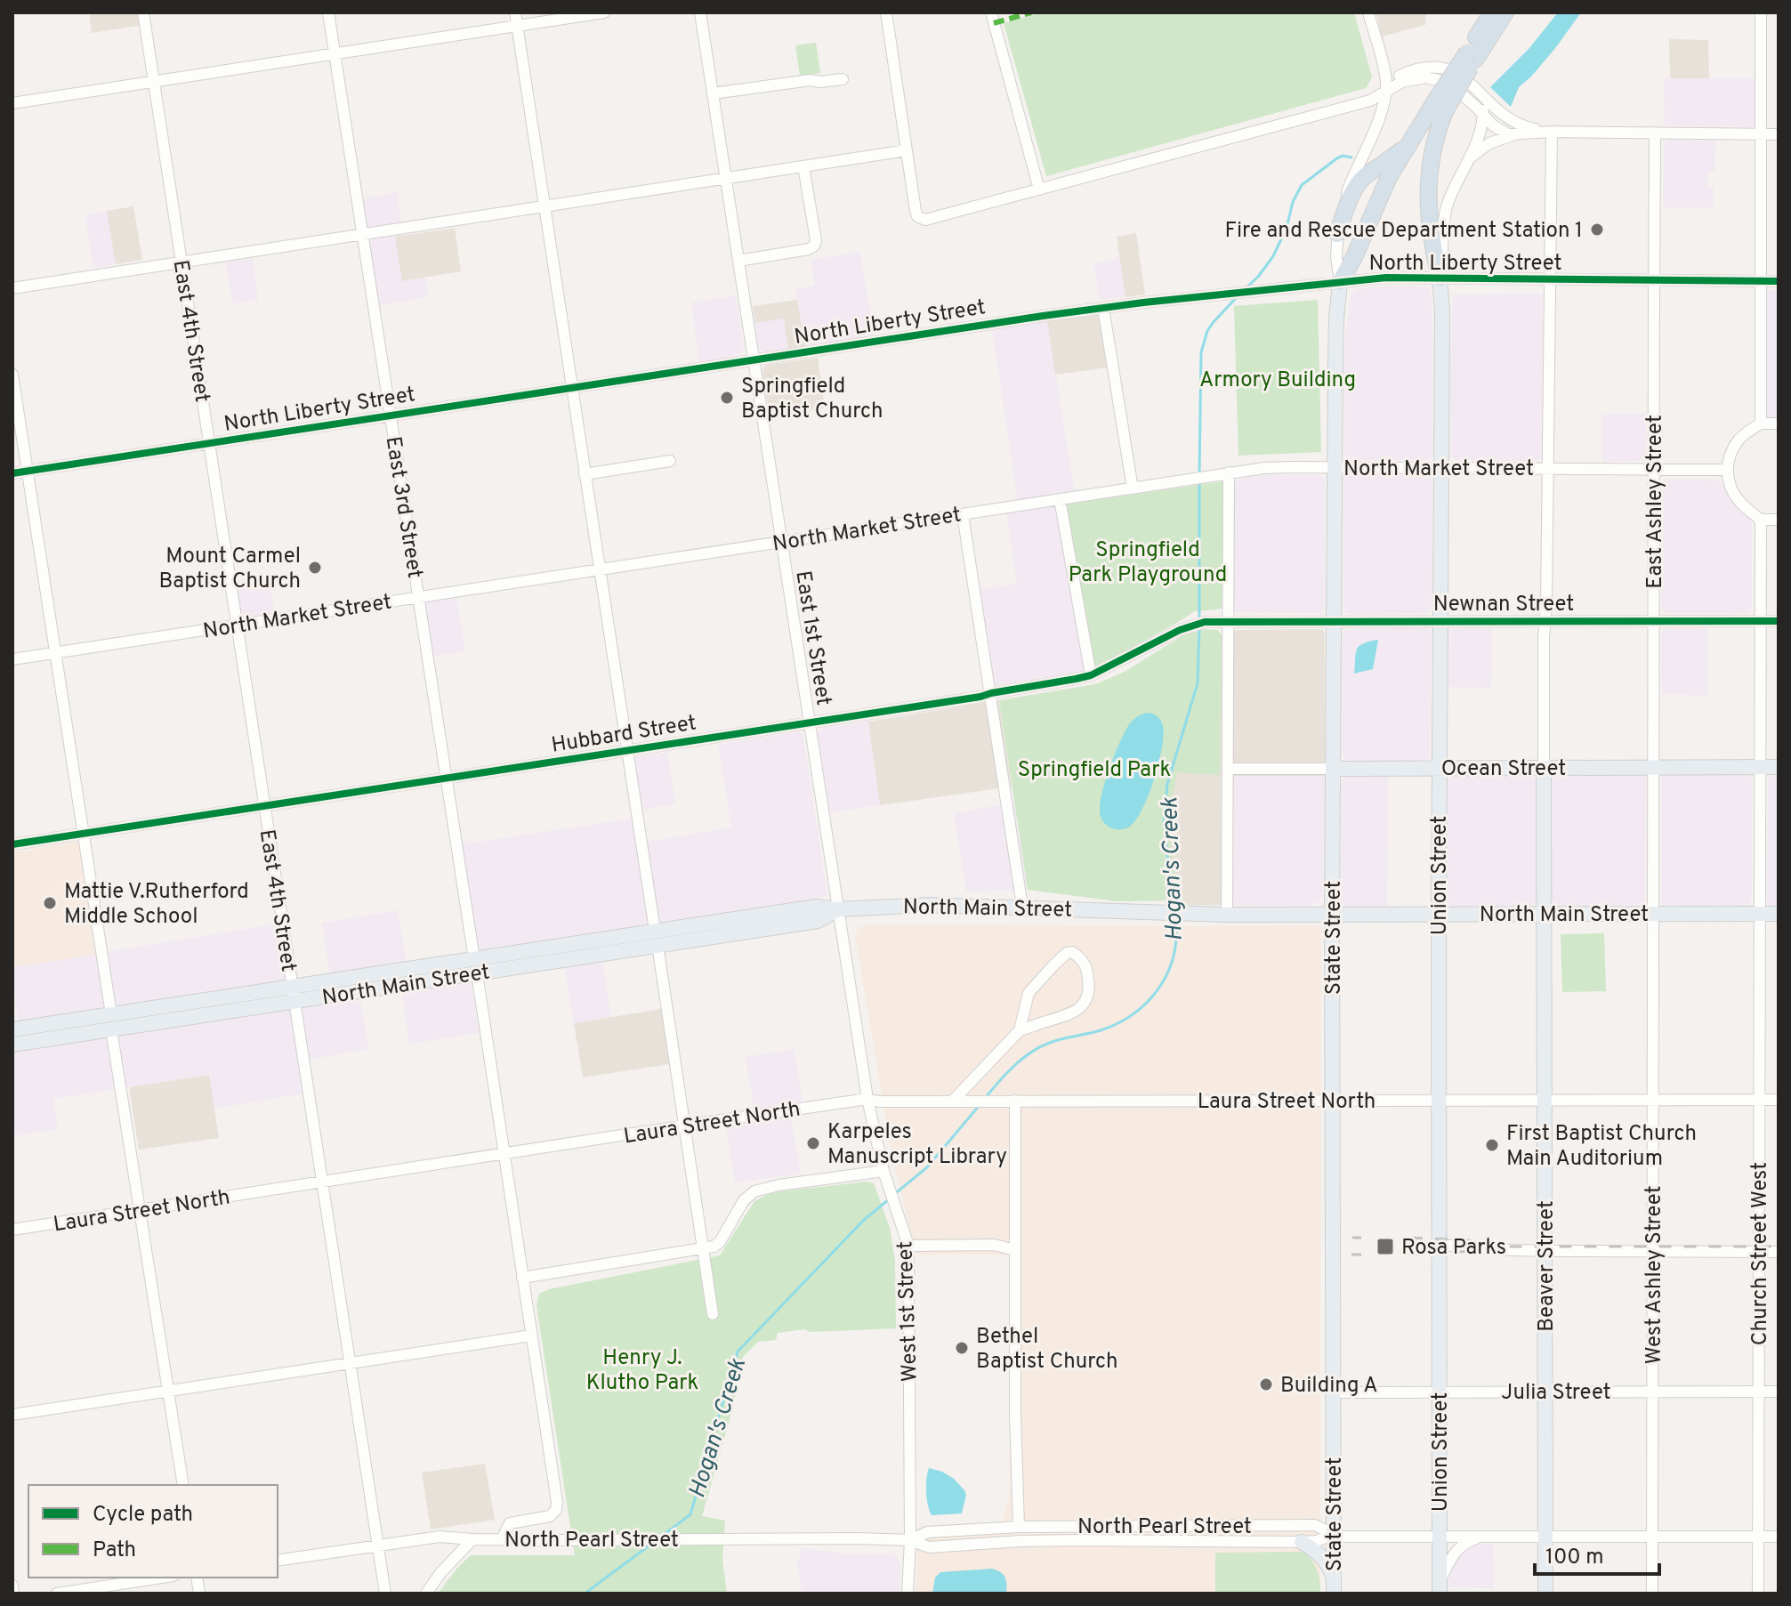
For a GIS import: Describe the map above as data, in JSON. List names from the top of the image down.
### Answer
{
  "streets": {
    "main road": [
      "Ocean Street",
      "Union Street",
      "North Main Street",
      "State Street",
      "Beaver Street"
    ],
    "street": [
      "North Liberty Street",
      "East 4th Street",
      "North Market Street",
      "East Ashley Street",
      "East 3rd Street",
      "Newnan Street",
      "East 1st Street",
      "Hubbard Street",
      "Laura Street North",
      "Church Street West",
      "West Ashley Street",
      "West 1st Street",
      "Julia Street",
      "North Pearl Street"
    ]
  },
  "crossings": [
    ["North Liberty Street", "East 4th Street"],
    ["North Liberty Street", "East Ashley Street"],
    ["North Liberty Street", "East 3rd Street"],
    ["North Liberty Street", "East 1st Street"],
    ["North Liberty Street", "Union Street"],
    ["North Liberty Street", "State Street"],
    ["East 4th Street", "North Market Street"],
    ["East 4th Street", "Hubbard Street"],
    ["East 4th Street", "North Main Street"],
    ["East 4th Street", "Laura Street North"],
    ["East 4th Street", "North Pearl Street"],
    ["North Market Street", "East Ashley Street"],
    ["North Market Street", "East 3rd Street"],
    ["North Market Street", "East 1st Street"],
    ["North Market Street", "Union Street"],
    ["North Market Street", "State Street"],
    ["East Ashley Street", "Newnan Street"],
    ["East Ashley Street", "Ocean Street"],
    ["East Ashley Street", "North Main Street"],
    ["East Ashley Street", "West Ashley Street"],
    ["East 3rd Street", "Hubbard Street"],
    ["East 3rd Street", "North Main Street"],
    ["East 3rd Street", "Laura Street North"],
    ["East 3rd Street", "North Pearl Street"],
    ["Newnan Street", "Hubbard Street"],
    ["Newnan Street", "Union Street"],
    ["Newnan Street", "State Street"],
    ["Newnan Street", "Church Street West"],
    ["East 1st Street", "Hubbard Street"],
    ["East 1st Street", "North Main Street"],
    ["East 1st Street", "West 1st Street"],
    ["Ocean Street", "Union Street"],
    ["Ocean Street", "State Street"],
    ["Ocean Street", "Church Street West"],
    ["Ocean Street", "Beaver Street"],
    ["Union Street", "North Main Street"],
    ["Union Street", "Laura Street North"],
    ["Union Street", "Julia Street"],
    ["Union Street", "North Pearl Street"],
    ["North Main Street", "State Street"],
    ["North Main Street", "Church Street West"],
    ["North Main Street", "Beaver Street"],
    ["North Main Street", "West Ashley Street"],
    ["North Main Street", "West 1st Street"],
    ["State Street", "Laura Street North"],
    ["State Street", "Julia Street"],
    ["State Street", "North Pearl Street"],
    ["Laura Street North", "Church Street West"],
    ["Laura Street North", "Beaver Street"],
    ["Laura Street North", "West Ashley Street"],
    ["Laura Street North", "West 1st Street"],
    ["Church Street West", "Julia Street"],
    ["Church Street West", "North Pearl Street"],
    ["Beaver Street", "Julia Street"],
    ["Beaver Street", "North Pearl Street"],
    ["West Ashley Street", "Julia Street"],
    ["West Ashley Street", "North Pearl Street"],
    ["West 1st Street", "North Pearl Street"]
  ],
  "water": ["Hogan's Creek"],
  "parks": [
    "Armory Building",
    "Springfield Park Playground",
    "Springfield Park",
    "Henry J. Klutho Park"
  ],
  "places": {
    "other": [
      "Fire and Rescue Department Station 1",
      "Springfield Baptist Church",
      "Mount Carmel Baptist Church",
      "Mattie V.Rutherford Middle School",
      "Karpeles Manuscript Library",
      "First Baptist Church Main Auditorium",
      "Bethel Baptist Church",
      "Building A"
    ],
    "transit": ["Rosa Parks"]
  },
  "legend": ["Cycle path", "Path"],
  "scale_bar": "100 m"
}
